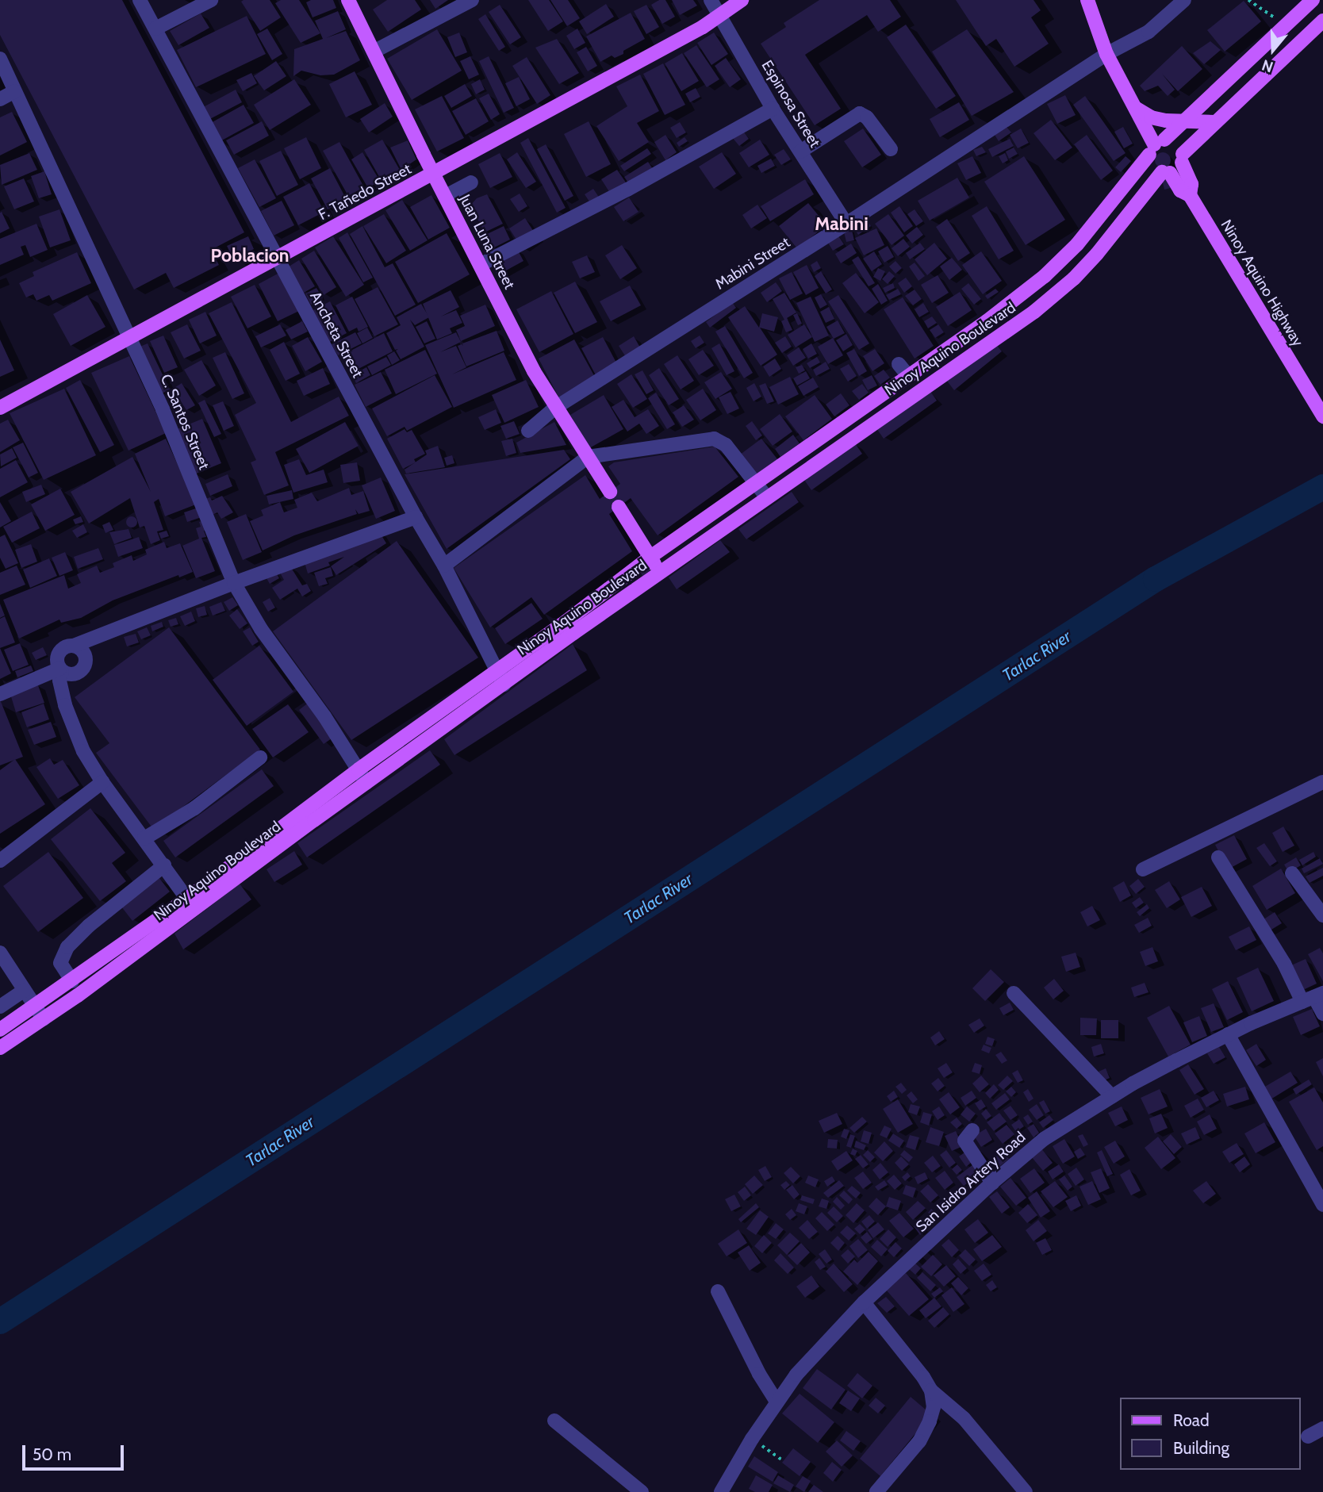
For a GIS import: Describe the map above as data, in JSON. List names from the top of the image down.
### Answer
{
  "streets": {
    "main road": [
      "F. Tañedo Street",
      "Juan Luna Street",
      "Ninoy Aquino Highway",
      "Ninoy Aquino Boulevard"
    ],
    "street": [
      "Espinosa Street",
      "Mabini Street",
      "Ancheta Street",
      "C. Santos Street",
      "San Isidro Artery Road"
    ]
  },
  "crossings": [
    ["Espinosa Street", "F. Tañedo Street"],
    ["Espinosa Street", "Mabini Street"],
    ["F. Tañedo Street", "Juan Luna Street"],
    ["F. Tañedo Street", "Ancheta Street"],
    ["F. Tañedo Street", "C. Santos Street"],
    ["Juan Luna Street", "Mabini Street"],
    ["Mabini Street", "Ninoy Aquino Highway"],
    ["Ninoy Aquino Highway", "Ninoy Aquino Boulevard"],
    ["Ancheta Street", "Ninoy Aquino Boulevard"],
    ["Ninoy Aquino Boulevard", "C. Santos Street"]
  ],
  "districts": ["Mabini", "Poblacion"],
  "water": ["Tarlac River"],
  "legend": ["Road", "Building"],
  "scale_bar": "50 m",
  "north": "bottom"
}
